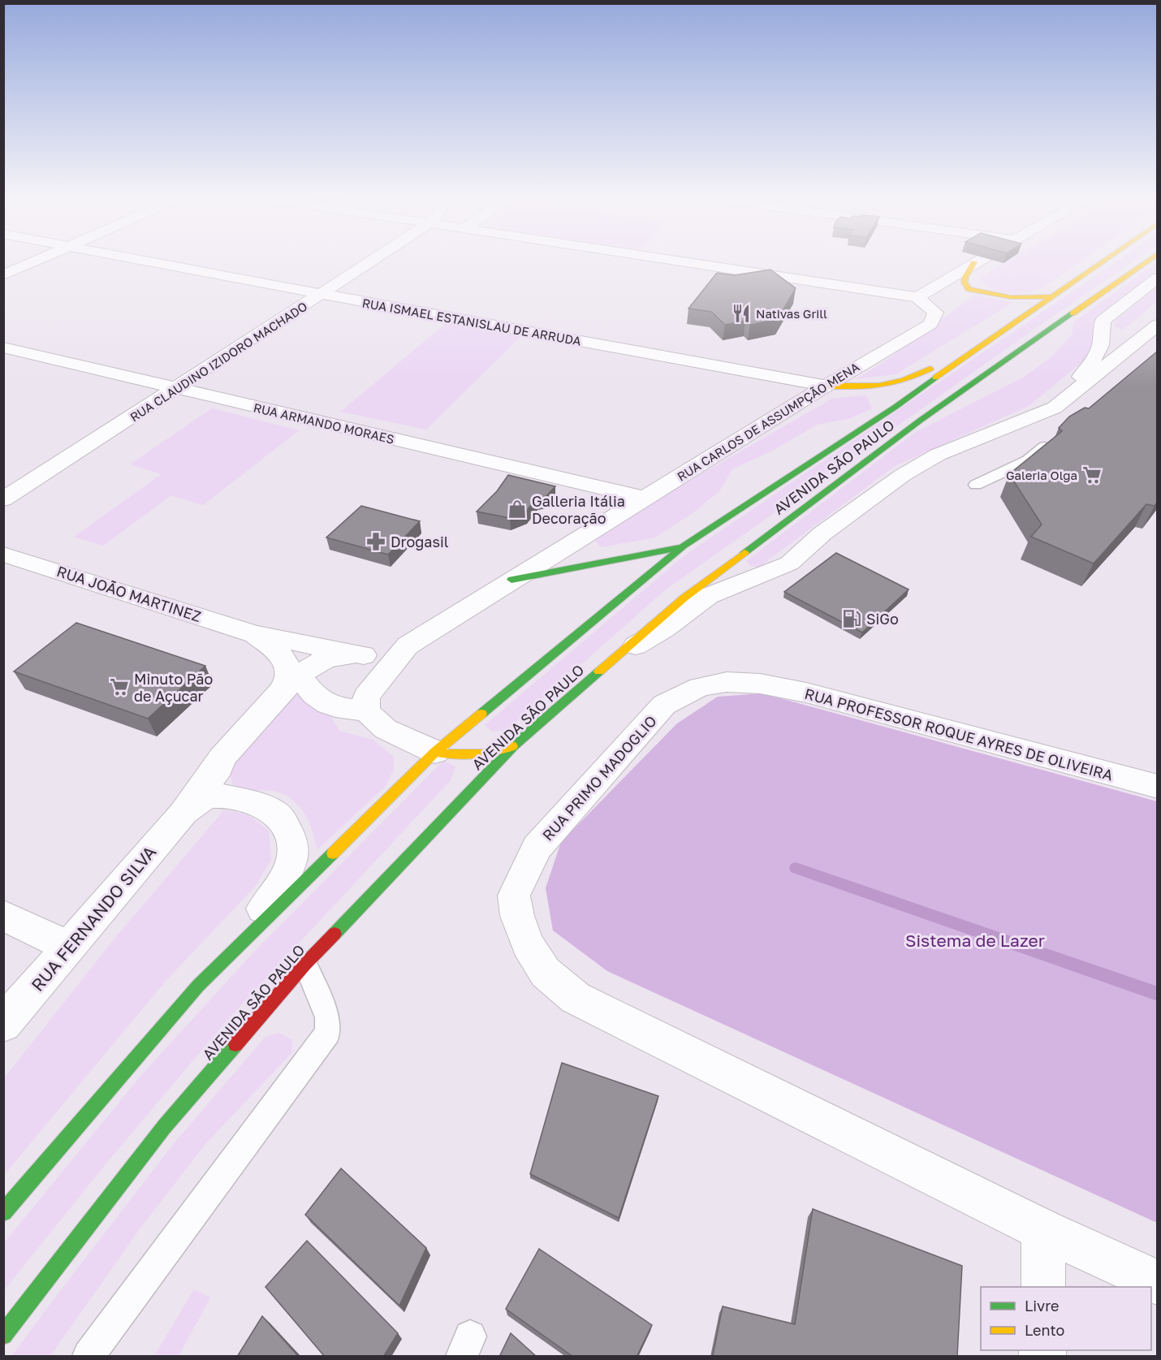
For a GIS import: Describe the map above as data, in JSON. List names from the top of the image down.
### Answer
{
  "streets": {
    "main road": ["AVENIDA SÃO PAULO"],
    "street": [
      "RUA ISMAEL ESTANISLAU DE ARRUDA",
      "RUA CLAUDINO IZIDORO MACHADO",
      "RUA CARLOS DE ASSUMPÇÃO MENA",
      "RUA ARMANDO MORAES",
      "RUA JOÃO MARTINEZ",
      "RUA PROFESSOR ROQUE AYRES DE OLIVEIRA",
      "RUA PRIMO MADOGLIO",
      "RUA FERNANDO SILVA"
    ]
  },
  "crossings": [
    ["RUA ISMAEL ESTANISLAU DE ARRUDA", "RUA CLAUDINO IZIDORO MACHADO"],
    ["RUA ISMAEL ESTANISLAU DE ARRUDA", "RUA CARLOS DE ASSUMPÇÃO MENA"],
    ["RUA CLAUDINO IZIDORO MACHADO", "RUA ARMANDO MORAES"],
    ["RUA CARLOS DE ASSUMPÇÃO MENA", "RUA ARMANDO MORAES"],
    ["RUA JOÃO MARTINEZ", "RUA FERNANDO SILVA"],
    ["RUA PROFESSOR ROQUE AYRES DE OLIVEIRA", "RUA PRIMO MADOGLIO"]
  ],
  "parks": ["Sistema de Lazer"],
  "places": {
    "restaurant": ["Nativas Grill"],
    "supermarket": ["Galeria Olga", "Minuto Pão de Açucar"],
    "shop": ["Galleria Itália Decoração"],
    "pharmacy": ["Drogasil"],
    "fuel station": ["SiGo"]
  },
  "legend": ["Livre", "Lento"]
}
